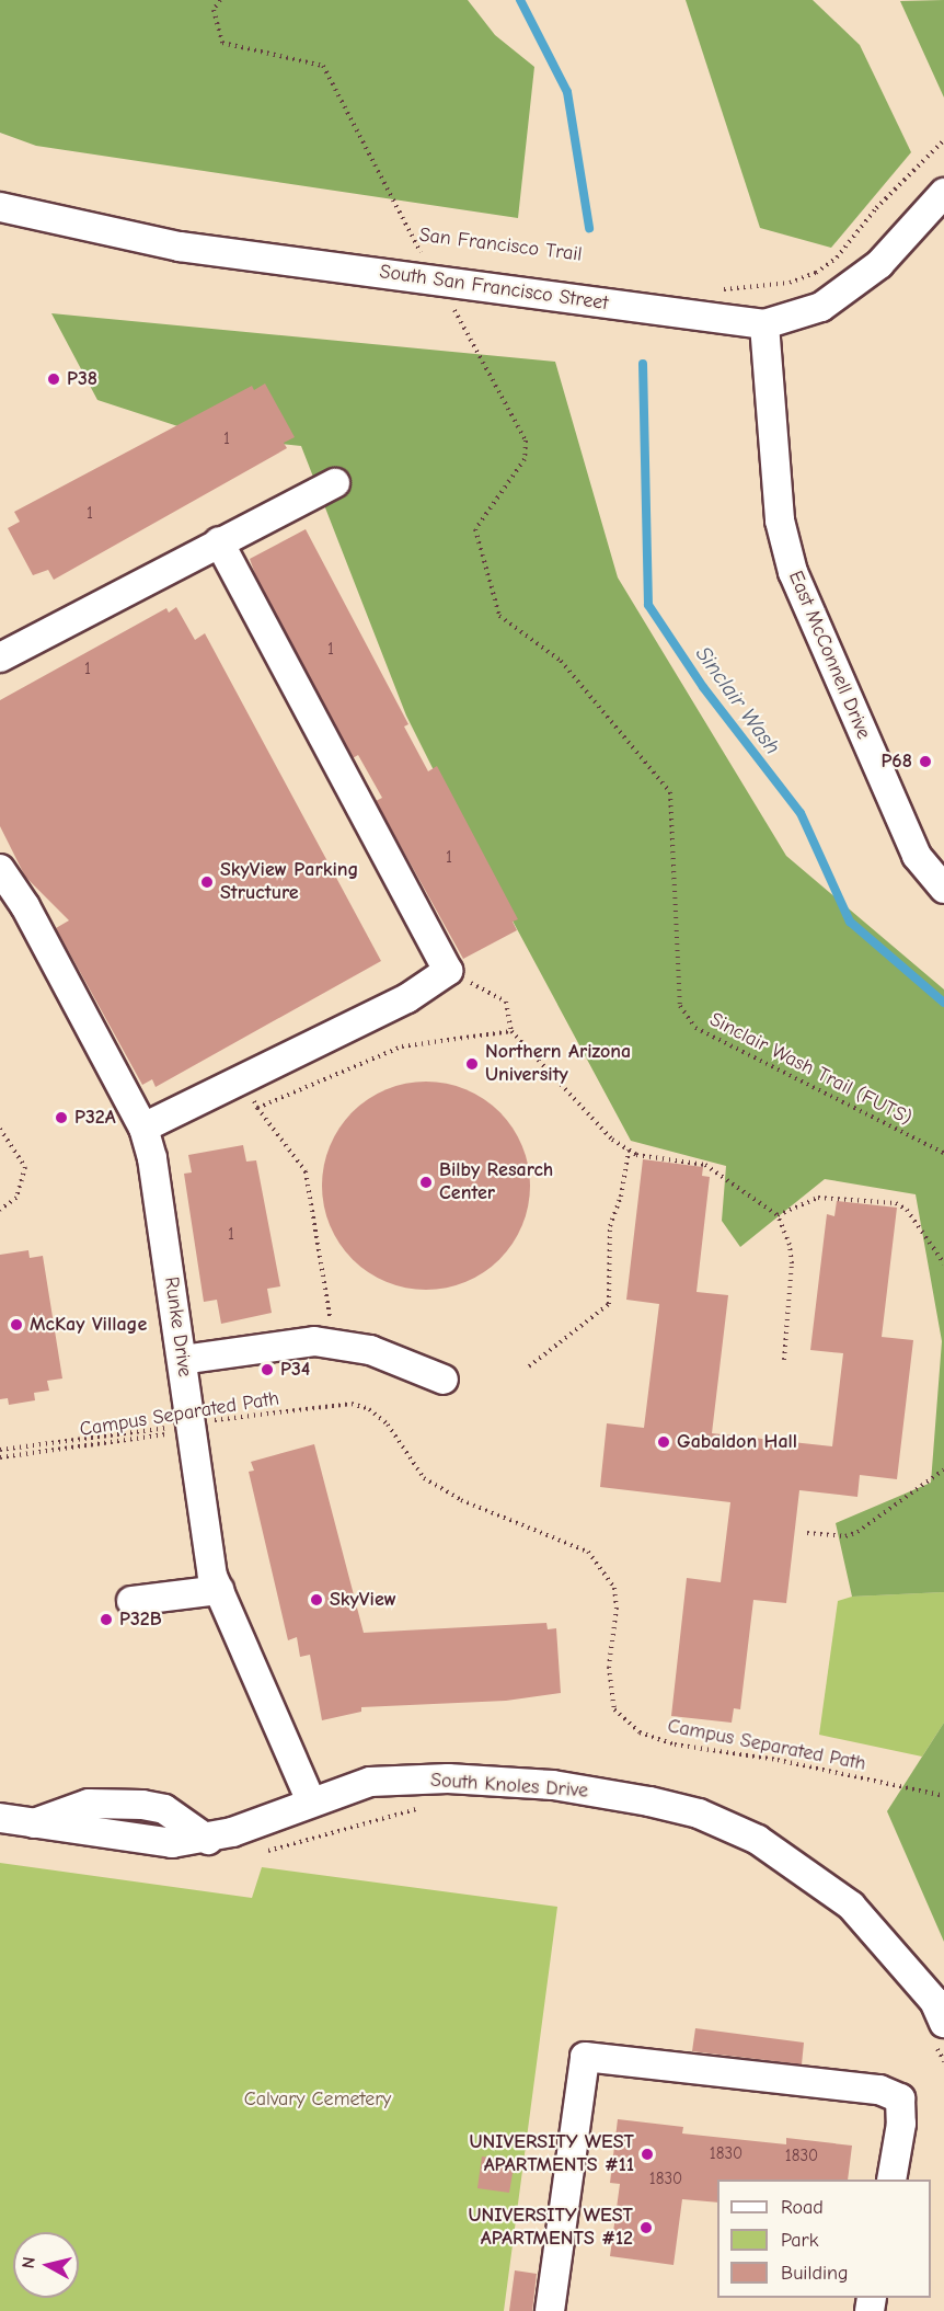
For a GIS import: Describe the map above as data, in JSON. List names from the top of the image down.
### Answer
{
  "streets": {
    "street": [
      "South San Francisco Street",
      "East McConnell Drive",
      "Runke Drive",
      "South Knoles Drive"
    ],
    "path": ["San Francisco Trail", "Sinclair Wash Trail (FUTS)", "Campus Separated Path"]
  },
  "crossings": [
    ["San Francisco Trail", "South San Francisco Street"],
    ["San Francisco Trail", "Sinclair Wash Trail (FUTS)"],
    ["South San Francisco Street", "East McConnell Drive"],
    ["South San Francisco Street", "Sinclair Wash Trail (FUTS)"],
    ["Runke Drive", "Campus Separated Path"],
    ["Runke Drive", "South Knoles Drive"]
  ],
  "water": ["Sinclair Wash"],
  "parks": ["Calvary Cemetery"],
  "places": [
    "P38",
    "P68",
    "SkyView Parking Structure",
    "Northern Arizona University",
    "P32A",
    "Bilby Resarch Center",
    "McKay Village",
    "P34",
    "Gabaldon Hall",
    "SkyView",
    "P32B",
    "UNIVERSITY WEST APARTMENTS #11",
    "UNIVERSITY WEST APARTMENTS #12"
  ],
  "house_numbers": [
    "1",
    "1",
    "1",
    "1",
    "1",
    "1",
    "1830",
    "1830",
    "1830"
  ],
  "legend": ["Road", "Park", "Building"],
  "north": "left"
}
